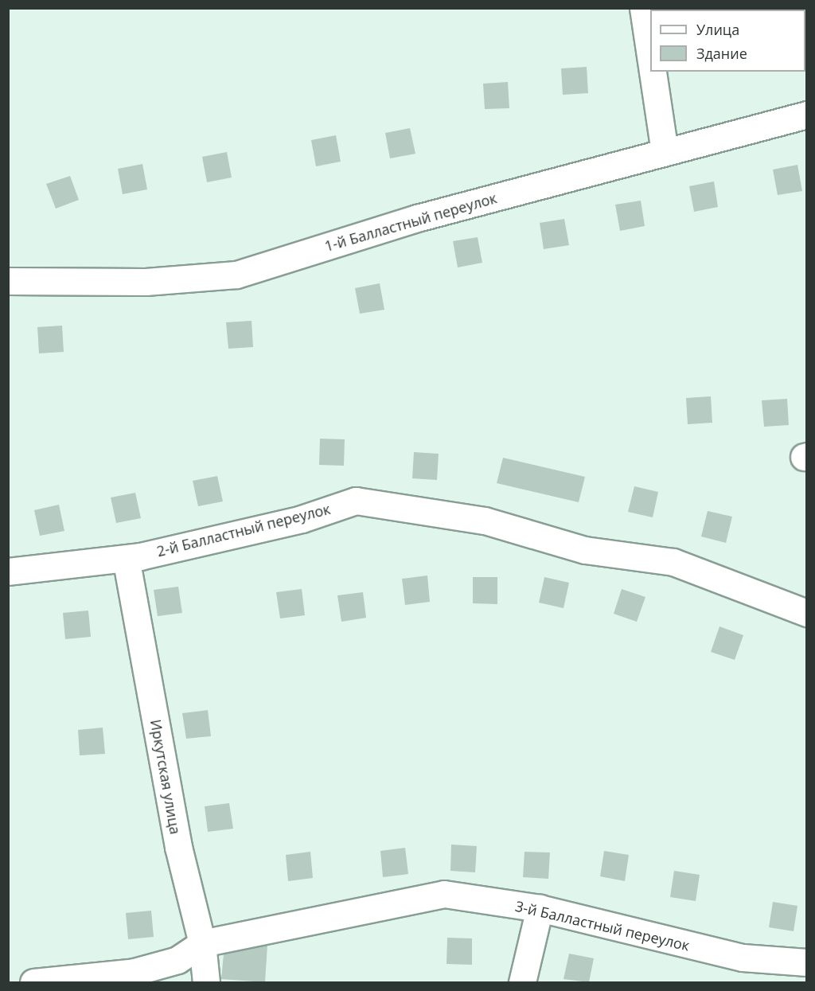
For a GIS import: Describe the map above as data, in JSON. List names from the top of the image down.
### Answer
{
  "streets": {
    "street": [
      "1-й Балластный переулок",
      "2-й Балластный переулок",
      "Иркутская улица",
      "3-й Балластный переулок"
    ]
  },
  "crossings": [
    ["Иркутская улица", "3-й Балластный переулок"]
  ],
  "legend": ["Улица", "Здание"]
}
